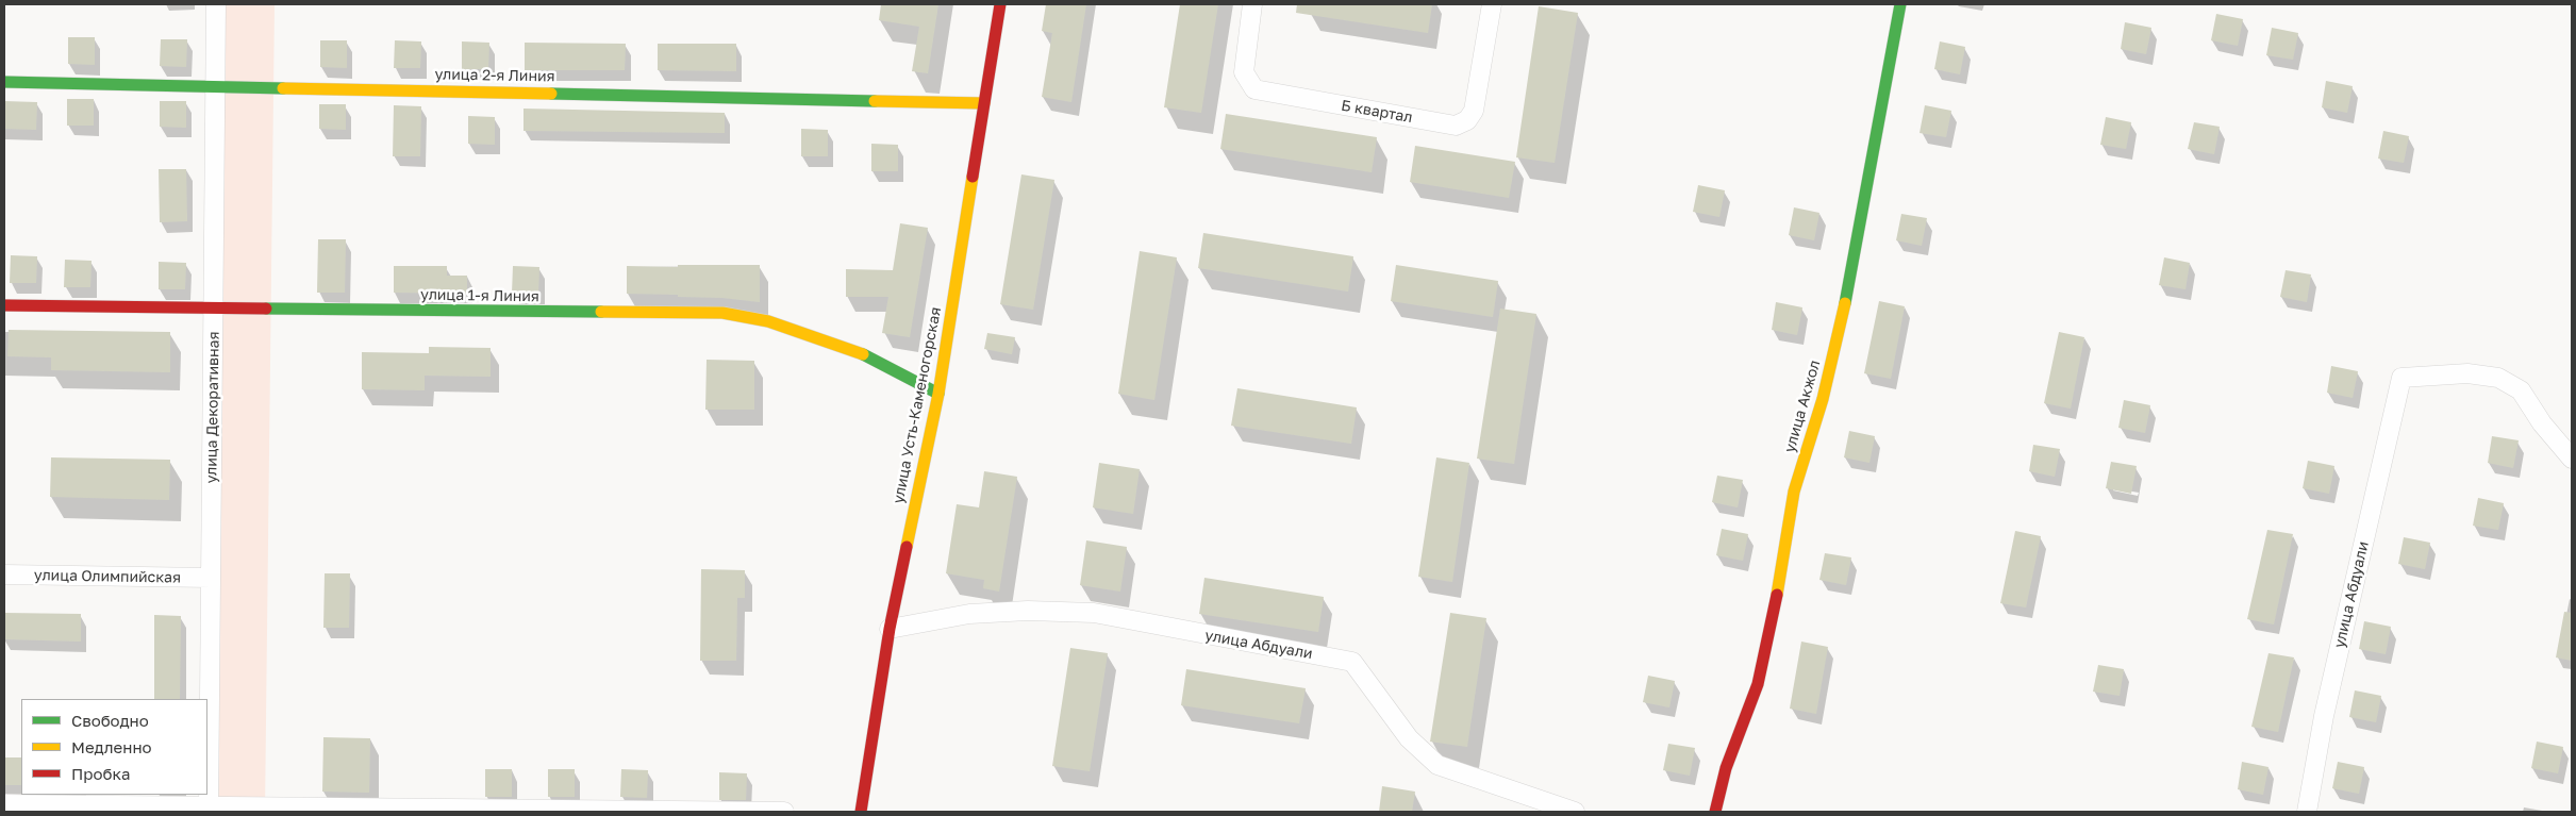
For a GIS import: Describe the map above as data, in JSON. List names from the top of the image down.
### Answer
{
  "streets": {
    "street": [
      "улица 2-я Линия",
      "Б квартал",
      "улица 1-я Линия",
      "улица Усть-Каменогорская",
      "улица Акжол",
      "улица Декоративная",
      "улица Олимпийская",
      "улица Абдуали"
    ]
  },
  "crossings": [
    ["улица 2-я Линия", "улица Усть-Каменогорская"],
    ["улица 2-я Линия", "улица Декоративная"],
    ["улица 1-я Линия", "улица Усть-Каменогорская"],
    ["улица 1-я Линия", "улица Декоративная"],
    ["улица Усть-Каменогорская", "улица Абдуали"],
    ["улица Декоративная", "улица Олимпийская"]
  ],
  "legend": ["Свободно", "Медленно", "Пробка"]
}
